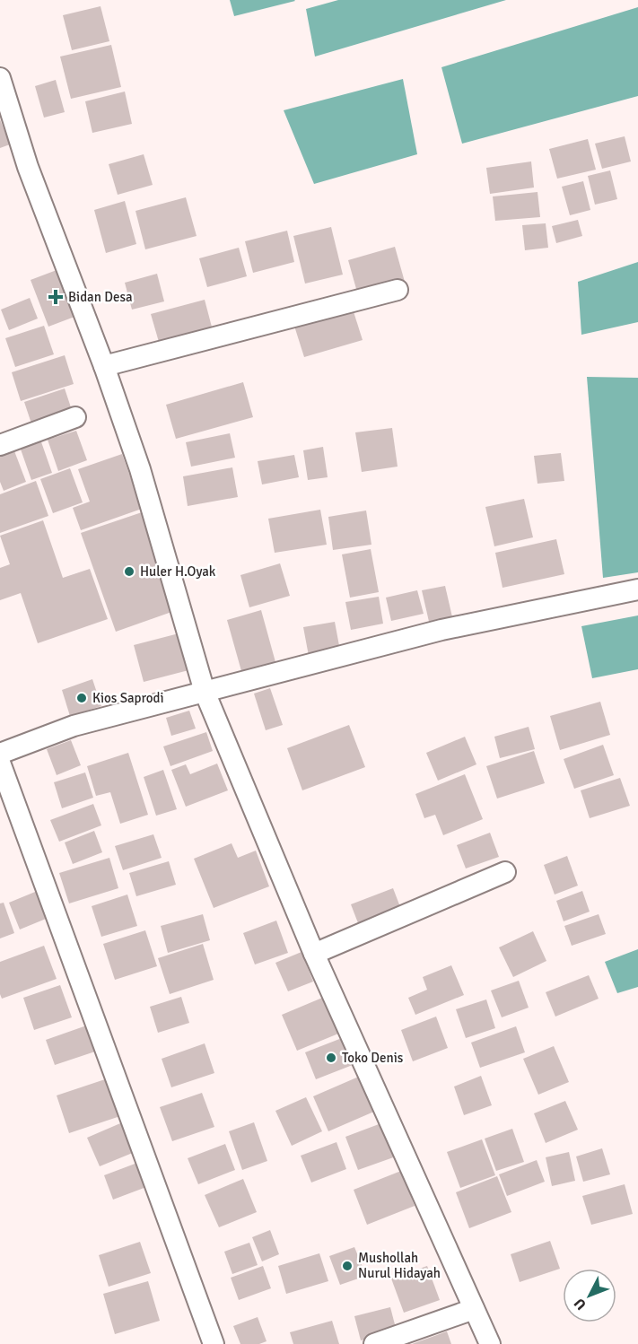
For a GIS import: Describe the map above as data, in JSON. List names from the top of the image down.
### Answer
{
  "places": {
    "health": ["Bidan Desa"],
    "other": [
      "Huler H.Oyak",
      "Kios Saprodi",
      "Toko Denis",
      "Mushollah Nurul Hidayah"
    ]
  },
  "north": "bottom left"
}
